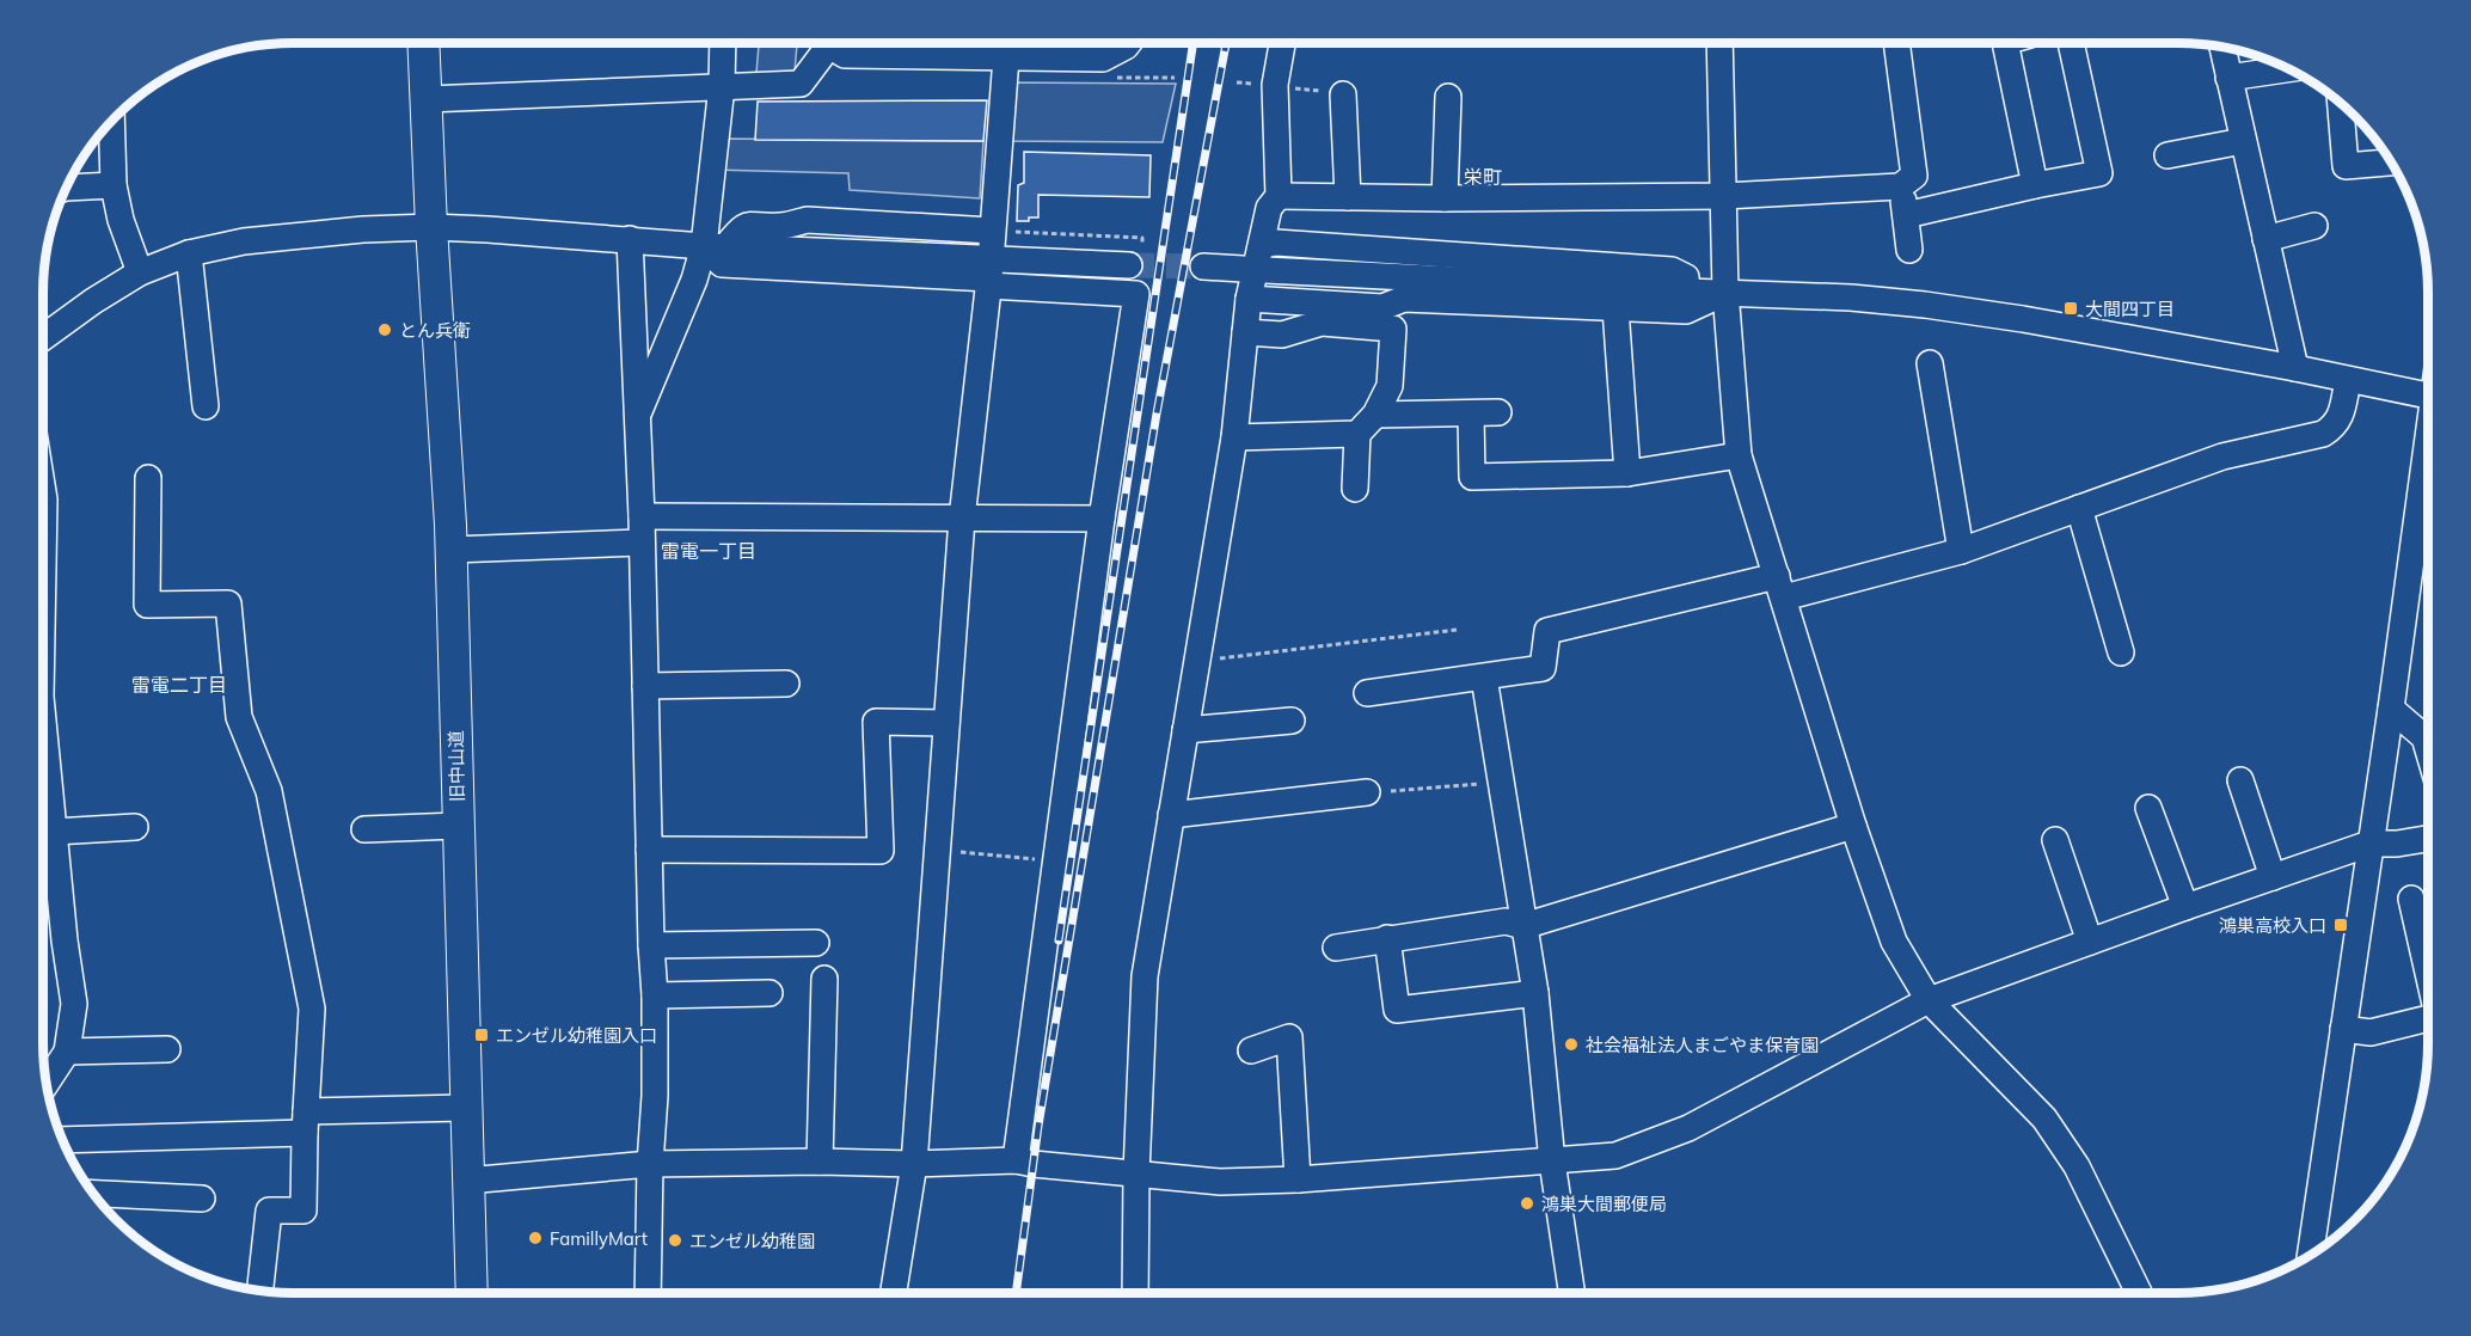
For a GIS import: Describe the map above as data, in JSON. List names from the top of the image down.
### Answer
{
  "streets": {
    "main road": ["旧中山道"]
  },
  "districts": ["栄町", "雷電一丁目", "雷電二丁目"],
  "places": {
    "transit": ["大間四丁目", "鴻巣高校入口", "エンゼル幼稚園入口"],
    "other": [
      "とん兵衛",
      "社会福祉法人まごやま保育園",
      "鴻巣大間郵便局",
      "FamillyMart",
      "エンゼル幼稚園"
    ]
  }
}
